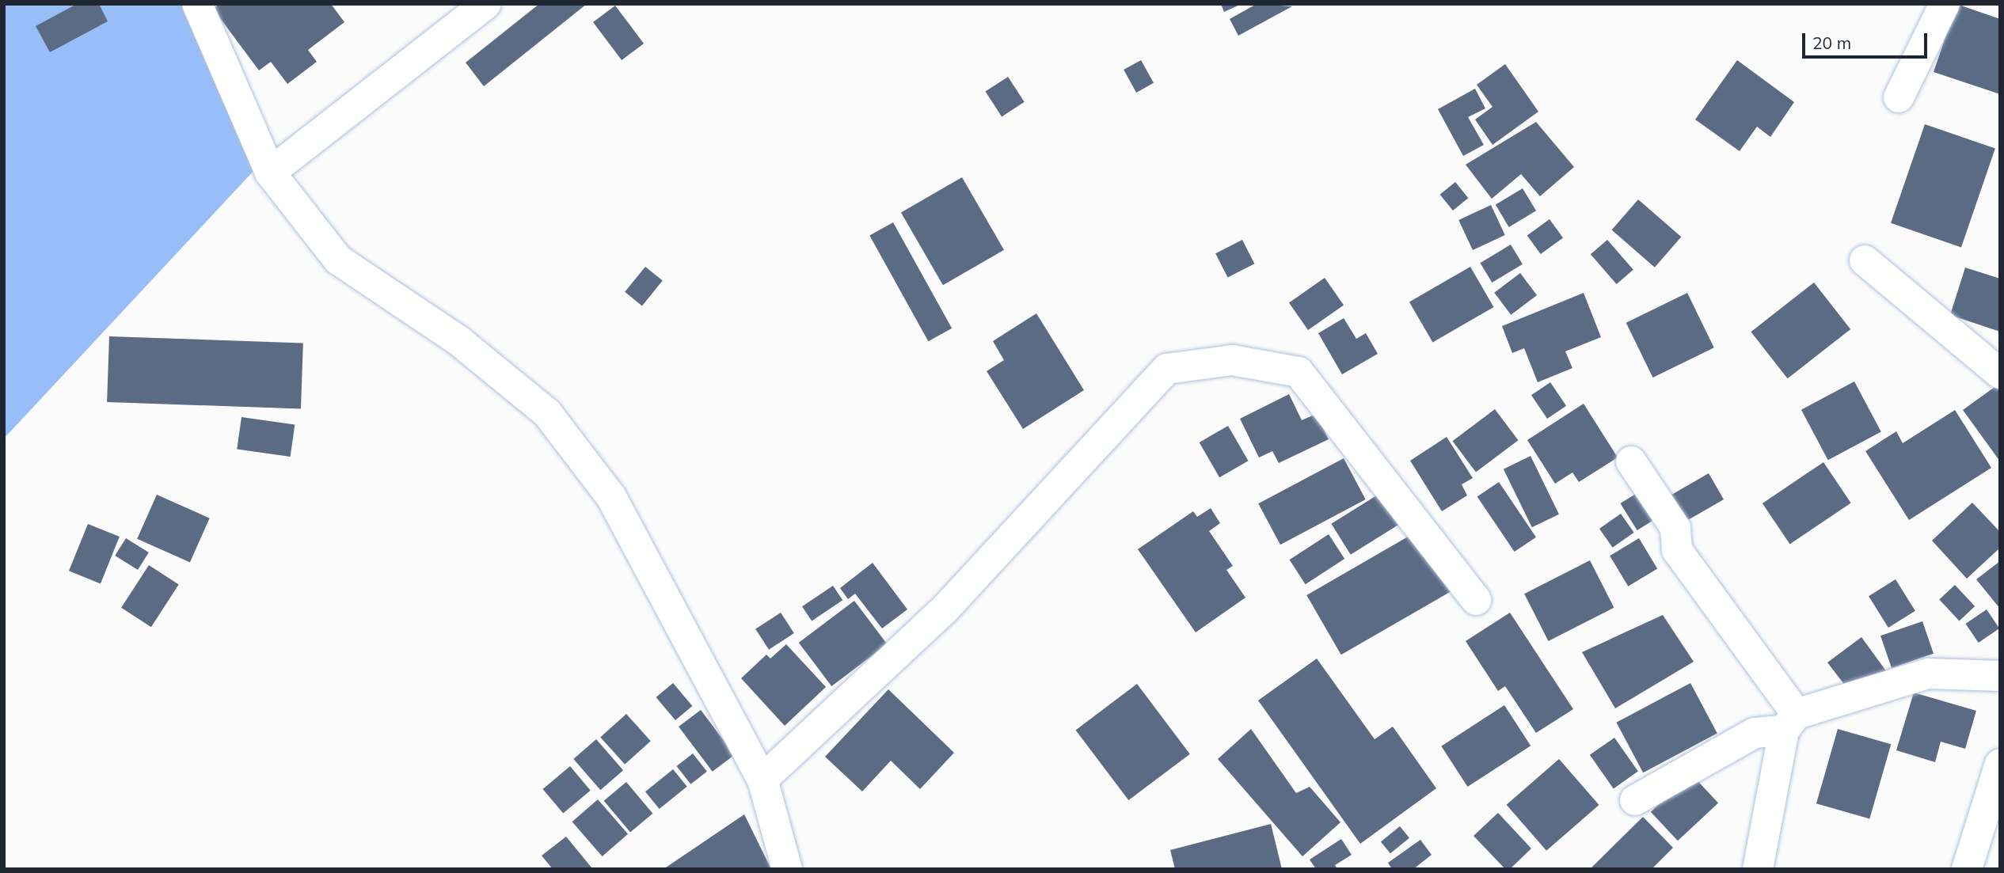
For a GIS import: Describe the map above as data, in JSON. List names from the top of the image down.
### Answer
{
  "scale_bar": "20 m"
}
